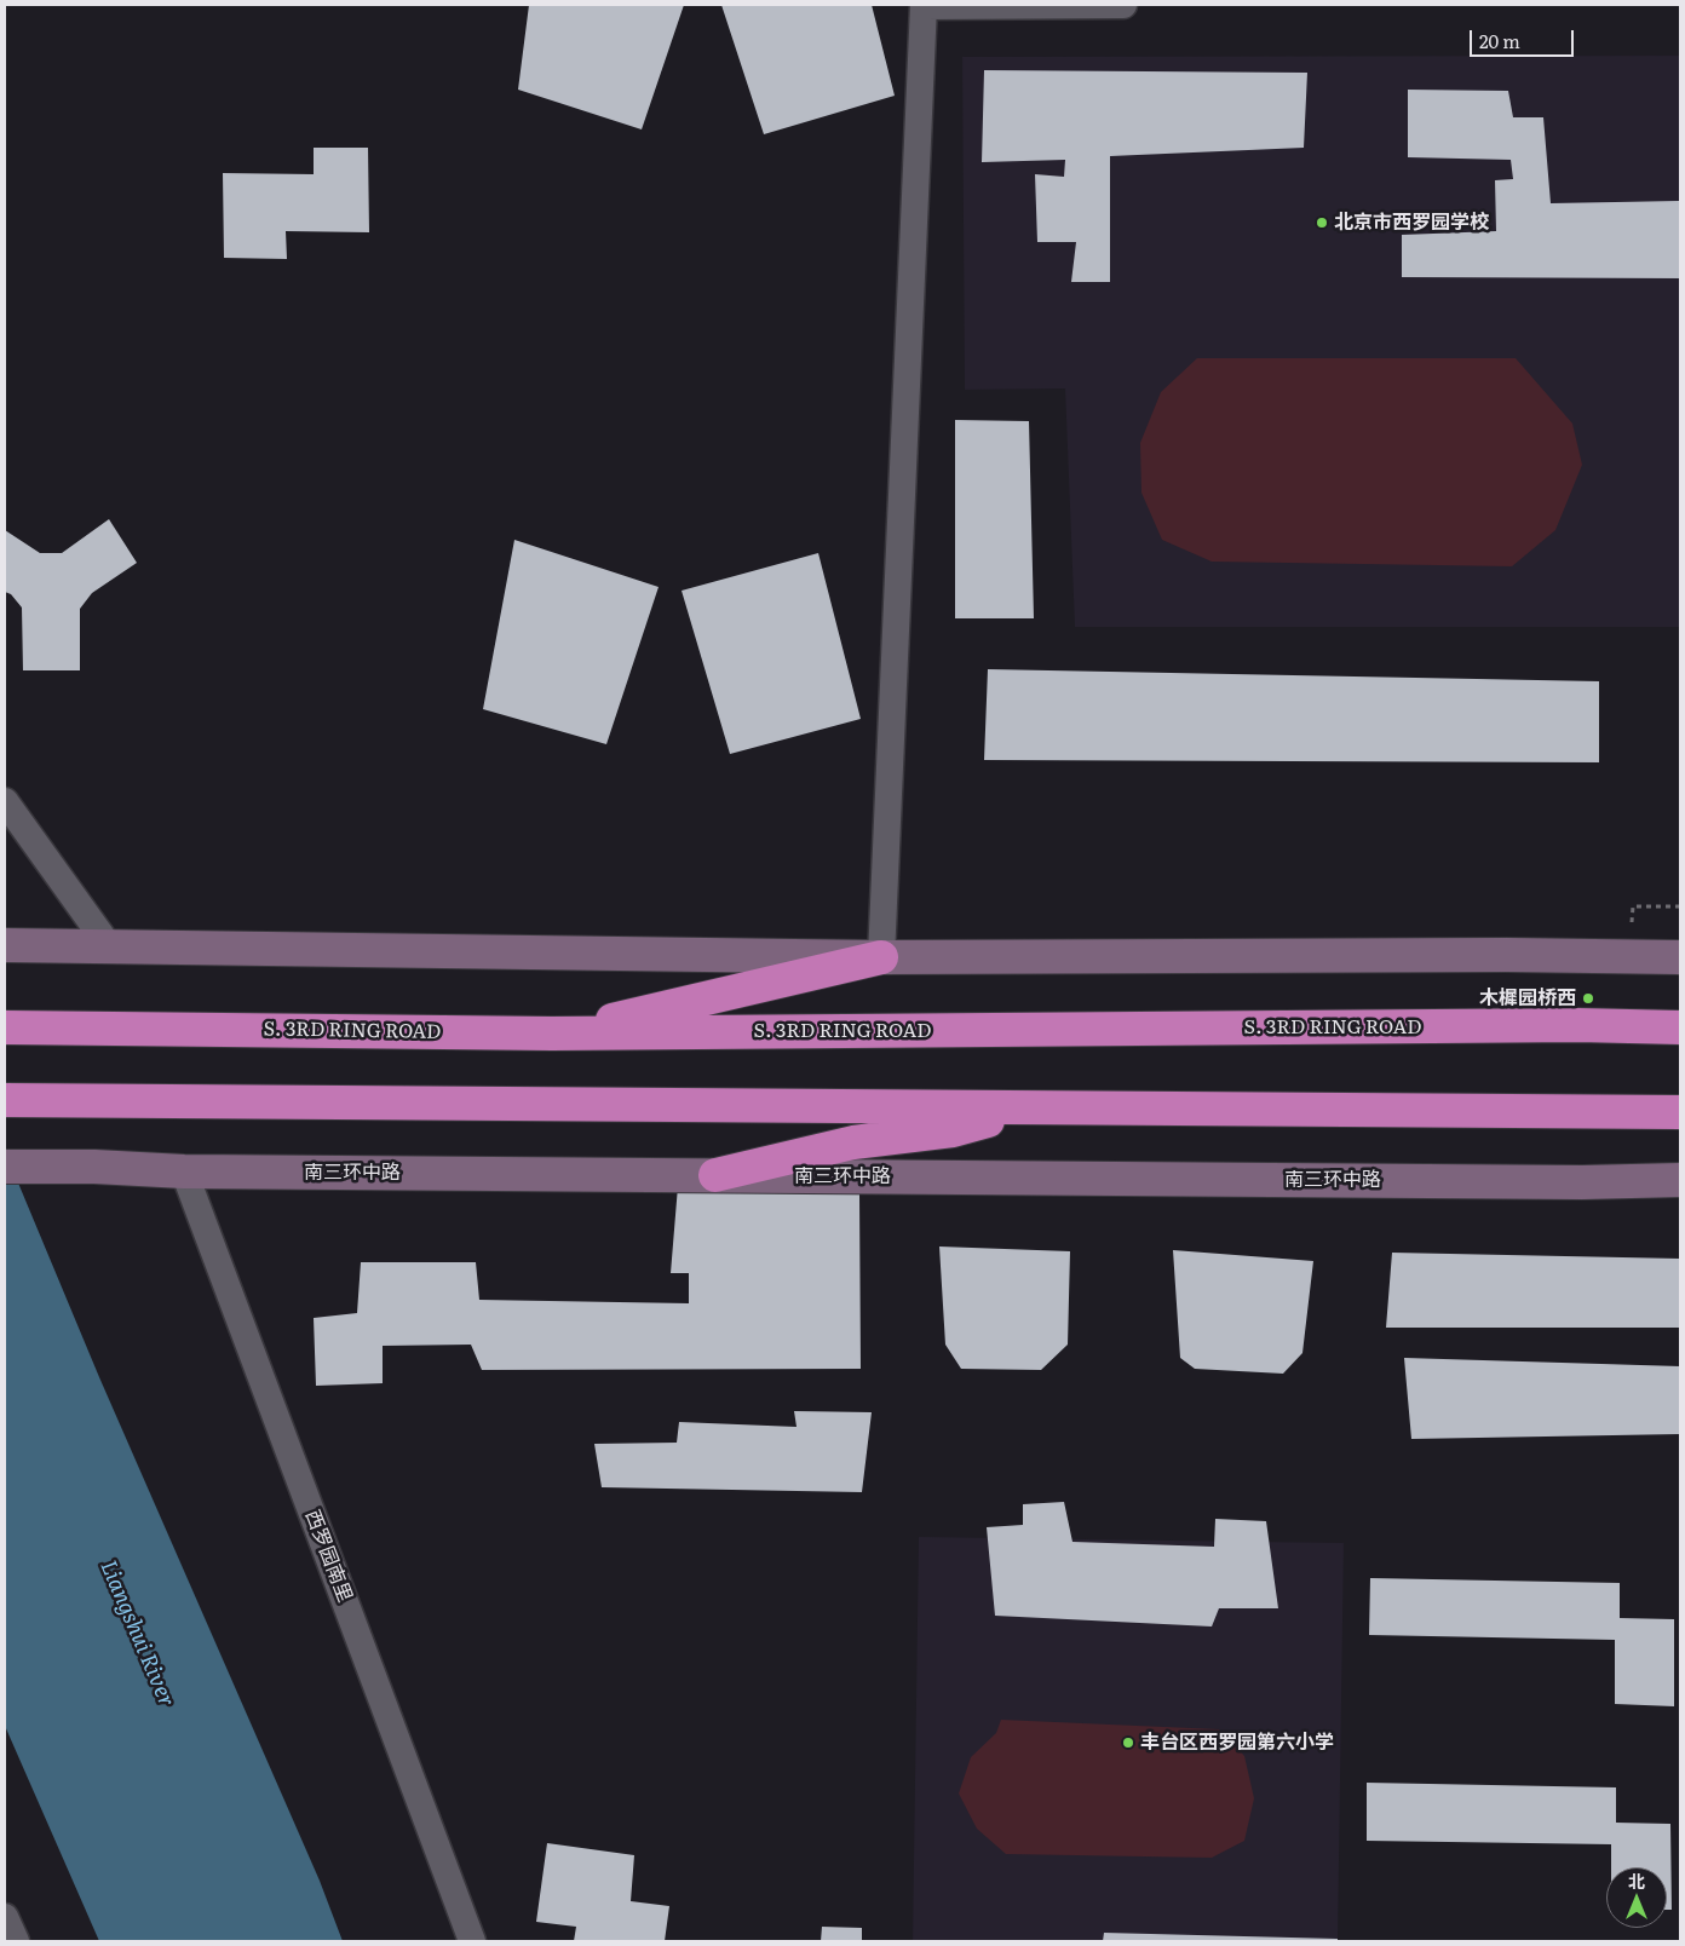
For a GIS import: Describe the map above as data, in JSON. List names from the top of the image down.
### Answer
{
  "streets": {
    "highway": ["S. 3RD RING ROAD"],
    "street": ["南三环中路", "西罗园南里"]
  },
  "crossings": [
    ["南三环中路", "西罗园南里"]
  ],
  "water": ["Liangshui River"],
  "places": ["北京市西罗园学校", "木樨园桥西", "丰台区西罗园第六小学"],
  "scale_bar": "20 m",
  "north": "top"
}
